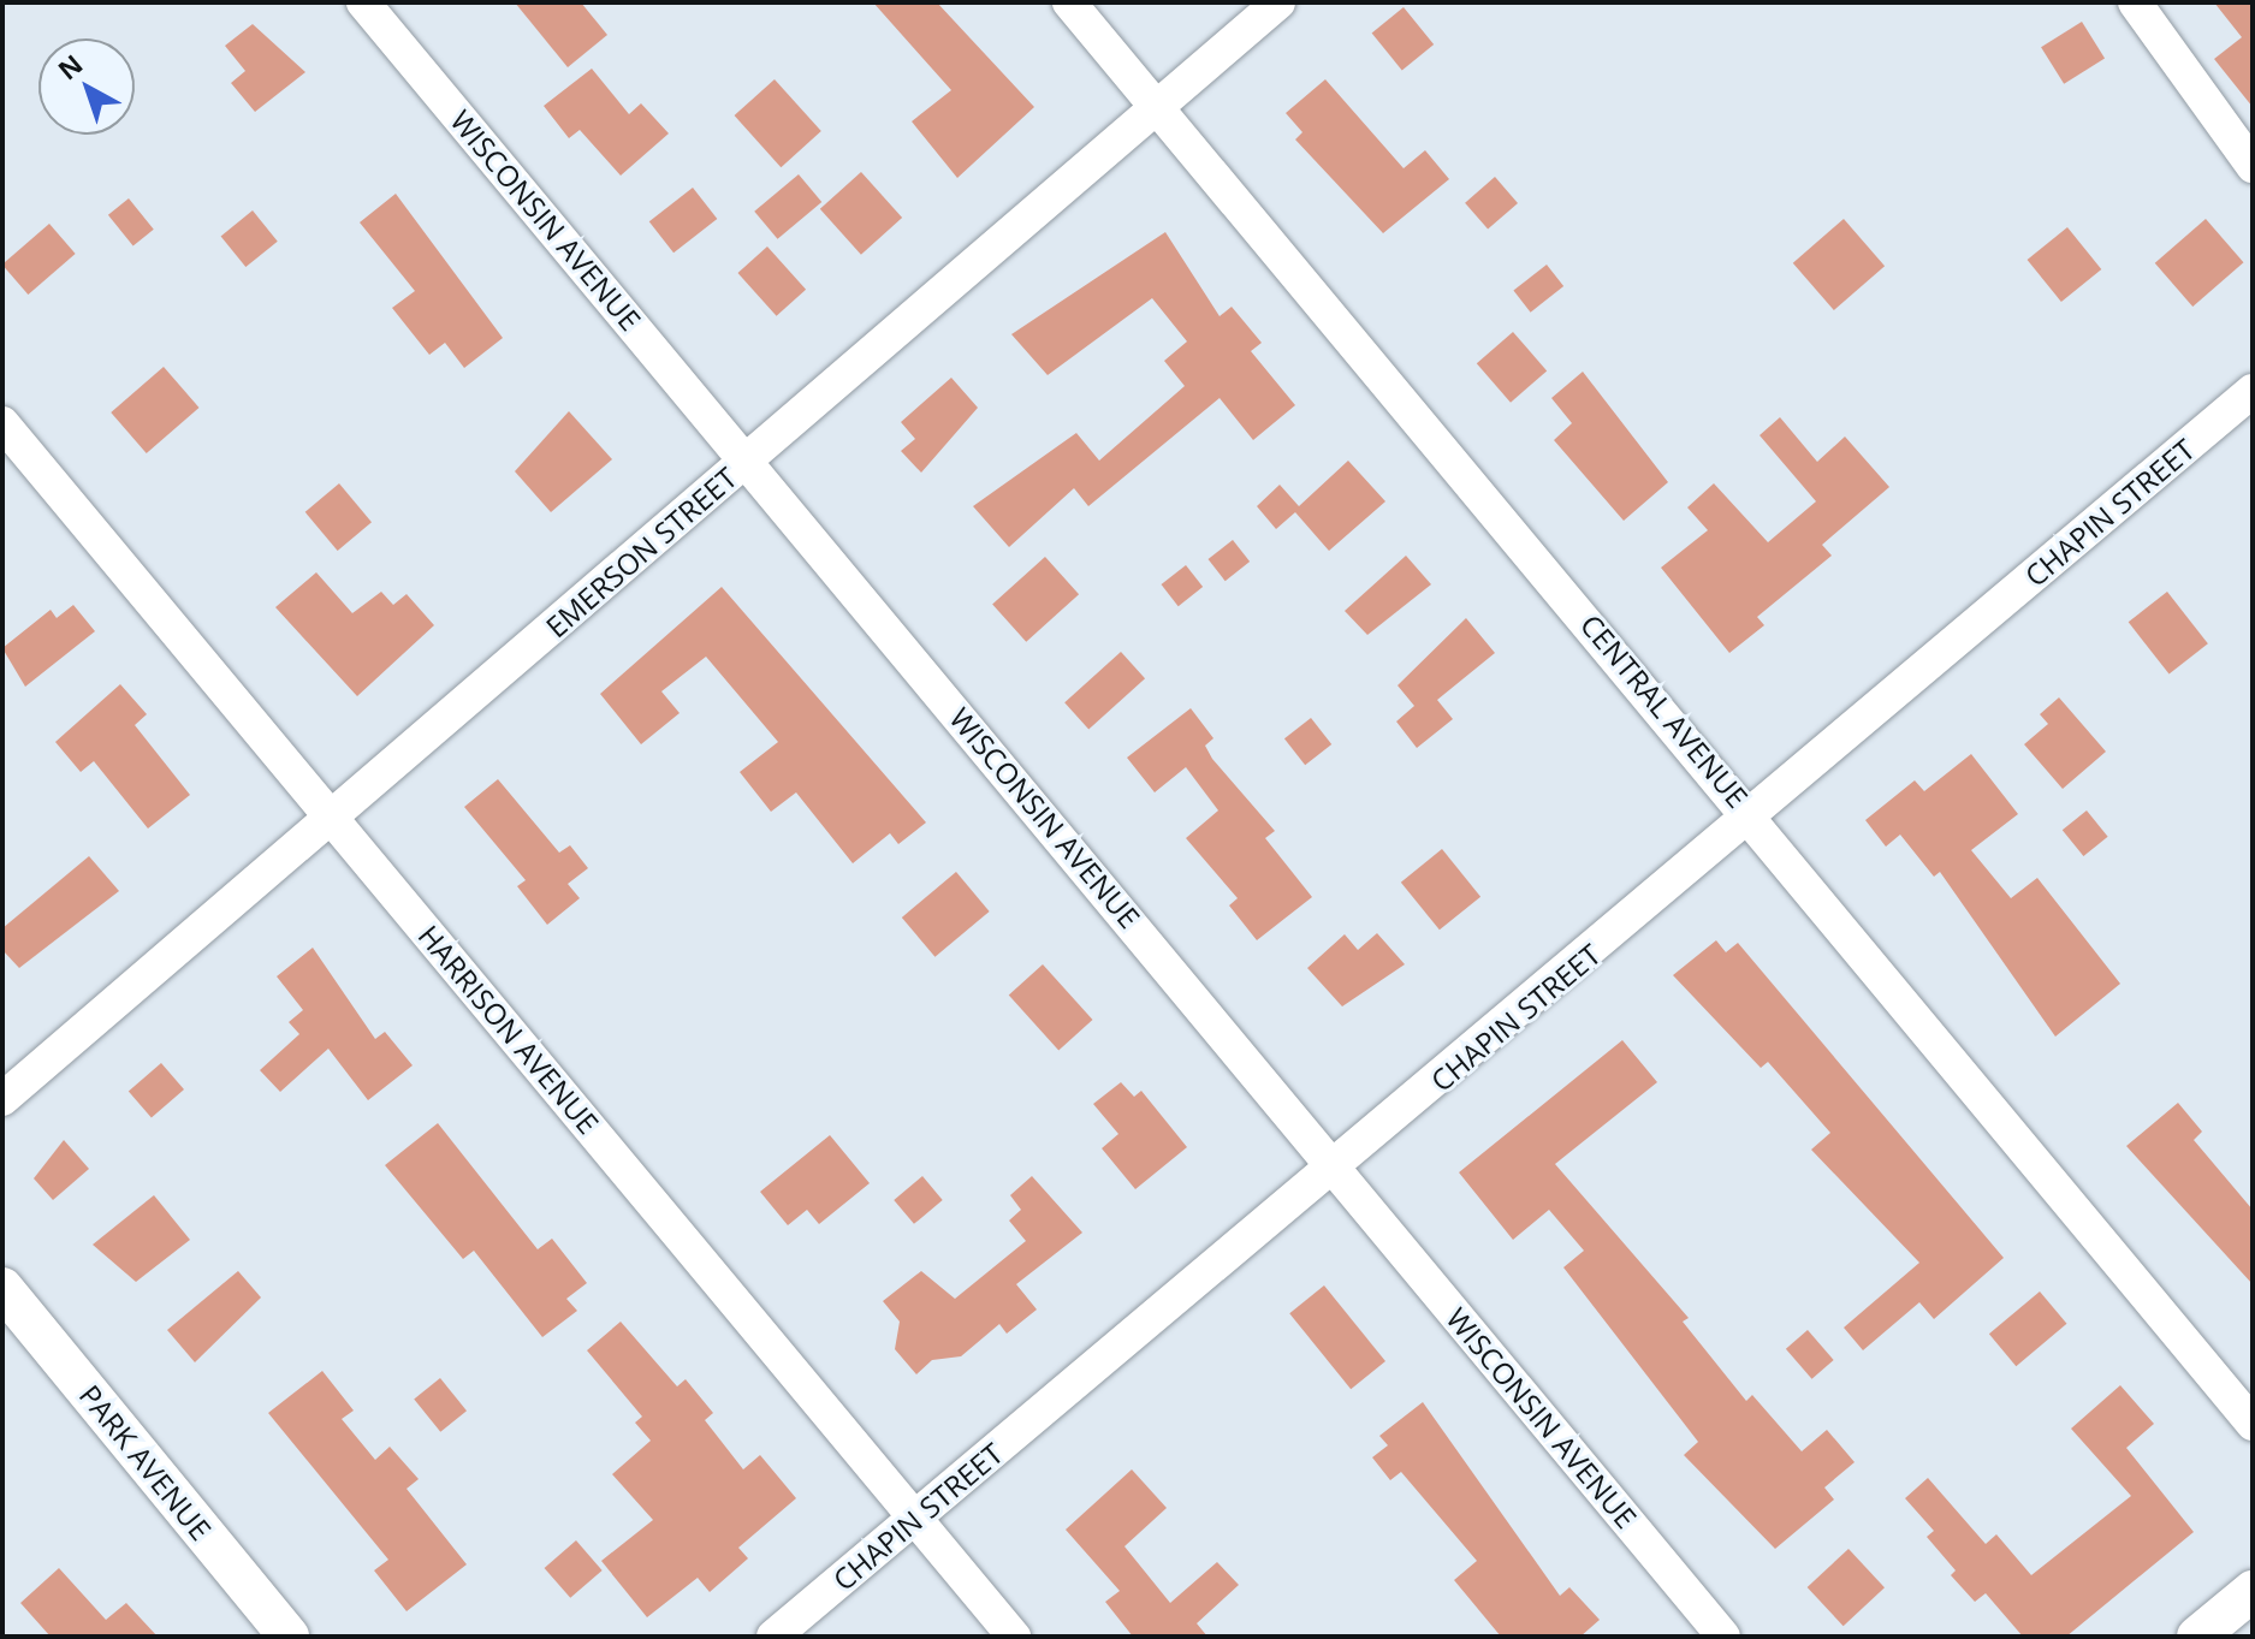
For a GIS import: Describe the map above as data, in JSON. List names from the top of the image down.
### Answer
{
  "streets": {
    "street": [
      "WISCONSIN AVENUE",
      "CHAPIN STREET",
      "EMERSON STREET",
      "CENTRAL AVENUE",
      "HARRISON AVENUE",
      "PARK AVENUE"
    ]
  },
  "crossings": [
    ["WISCONSIN AVENUE", "CHAPIN STREET"],
    ["WISCONSIN AVENUE", "EMERSON STREET"],
    ["CHAPIN STREET", "CENTRAL AVENUE"],
    ["CHAPIN STREET", "HARRISON AVENUE"],
    ["EMERSON STREET", "CENTRAL AVENUE"],
    ["EMERSON STREET", "HARRISON AVENUE"]
  ],
  "north": "top left"
}
